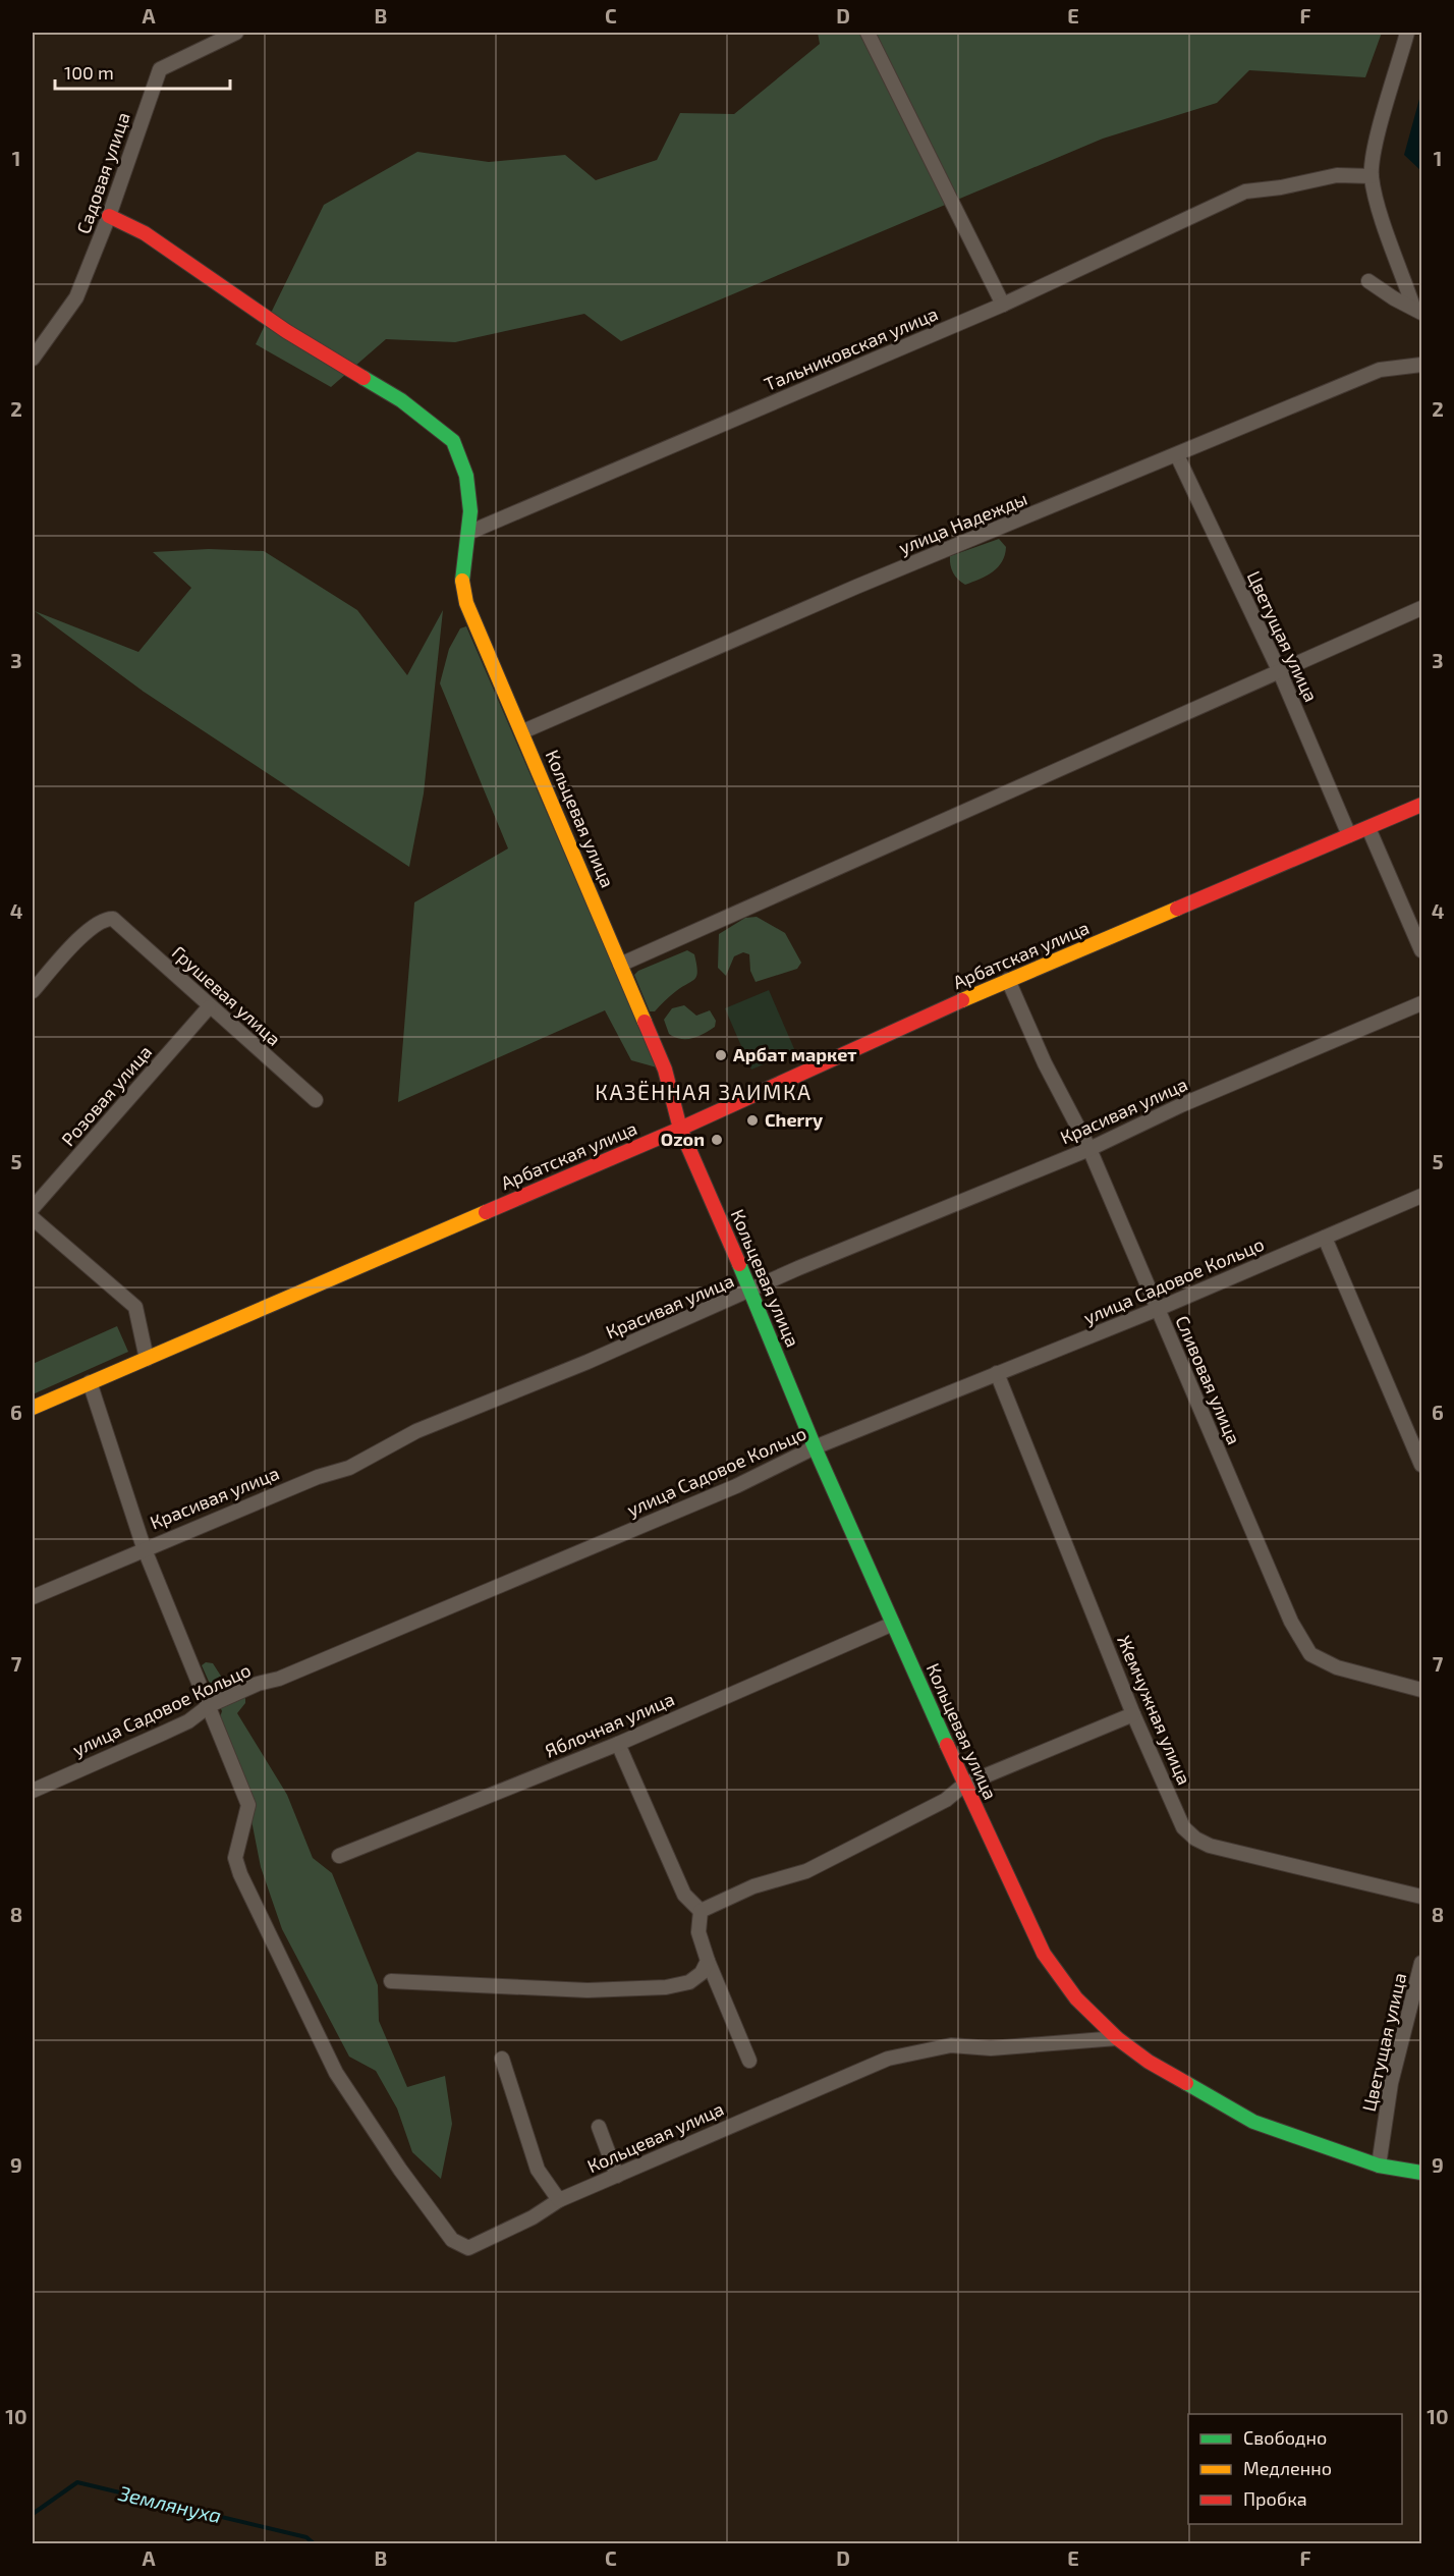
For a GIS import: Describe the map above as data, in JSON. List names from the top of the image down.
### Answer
{
  "streets": {
    "street": [
      "Садовая улица",
      "Тальниковская улица",
      "улица Надежды",
      "Цветущая улица",
      "Кольцевая улица",
      "Арбатская улица",
      "Грушевая улица",
      "Розовая улица",
      "Красивая улица",
      "улица Садовое Кольцо",
      "Сливовая улица",
      "Жемчужная улица",
      "Яблочная улица"
    ]
  },
  "crossings": [
    ["Садовая улица", "Кольцевая улица"],
    ["Тальниковская улица", "Кольцевая улица"],
    ["улица Надежды", "Цветущая улица"],
    ["улица Надежды", "Кольцевая улица"],
    ["Цветущая улица", "Арбатская улица"],
    ["Кольцевая улица", "Арбатская улица"],
    ["Кольцевая улица", "Красивая улица"],
    ["Кольцевая улица", "улица Садовое Кольцо"],
    ["Кольцевая улица", "Яблочная улица"],
    ["Арбатская улица", "Сливовая улица"],
    ["Грушевая улица", "Розовая улица"],
    ["Красивая улица", "Сливовая улица"],
    ["улица Садовое Кольцо", "Сливовая улица"],
    ["улица Садовое Кольцо", "Жемчужная улица"]
  ],
  "districts": ["КАЗЁННАЯ ЗАИМКА"],
  "water": ["Землянуха"],
  "places": ["Арбат маркет", "Cherry", "Ozon"],
  "legend": ["Свободно", "Медленно", "Пробка"],
  "scale_bar": "100 m",
  "grid": {
    "columns": [
      "A",
      "B",
      "C",
      "D",
      "E",
      "F"
    ],
    "rows": [
      "1",
      "2",
      "3",
      "4",
      "5",
      "6",
      "7",
      "8",
      "9",
      "10"
    ]
  }
}
